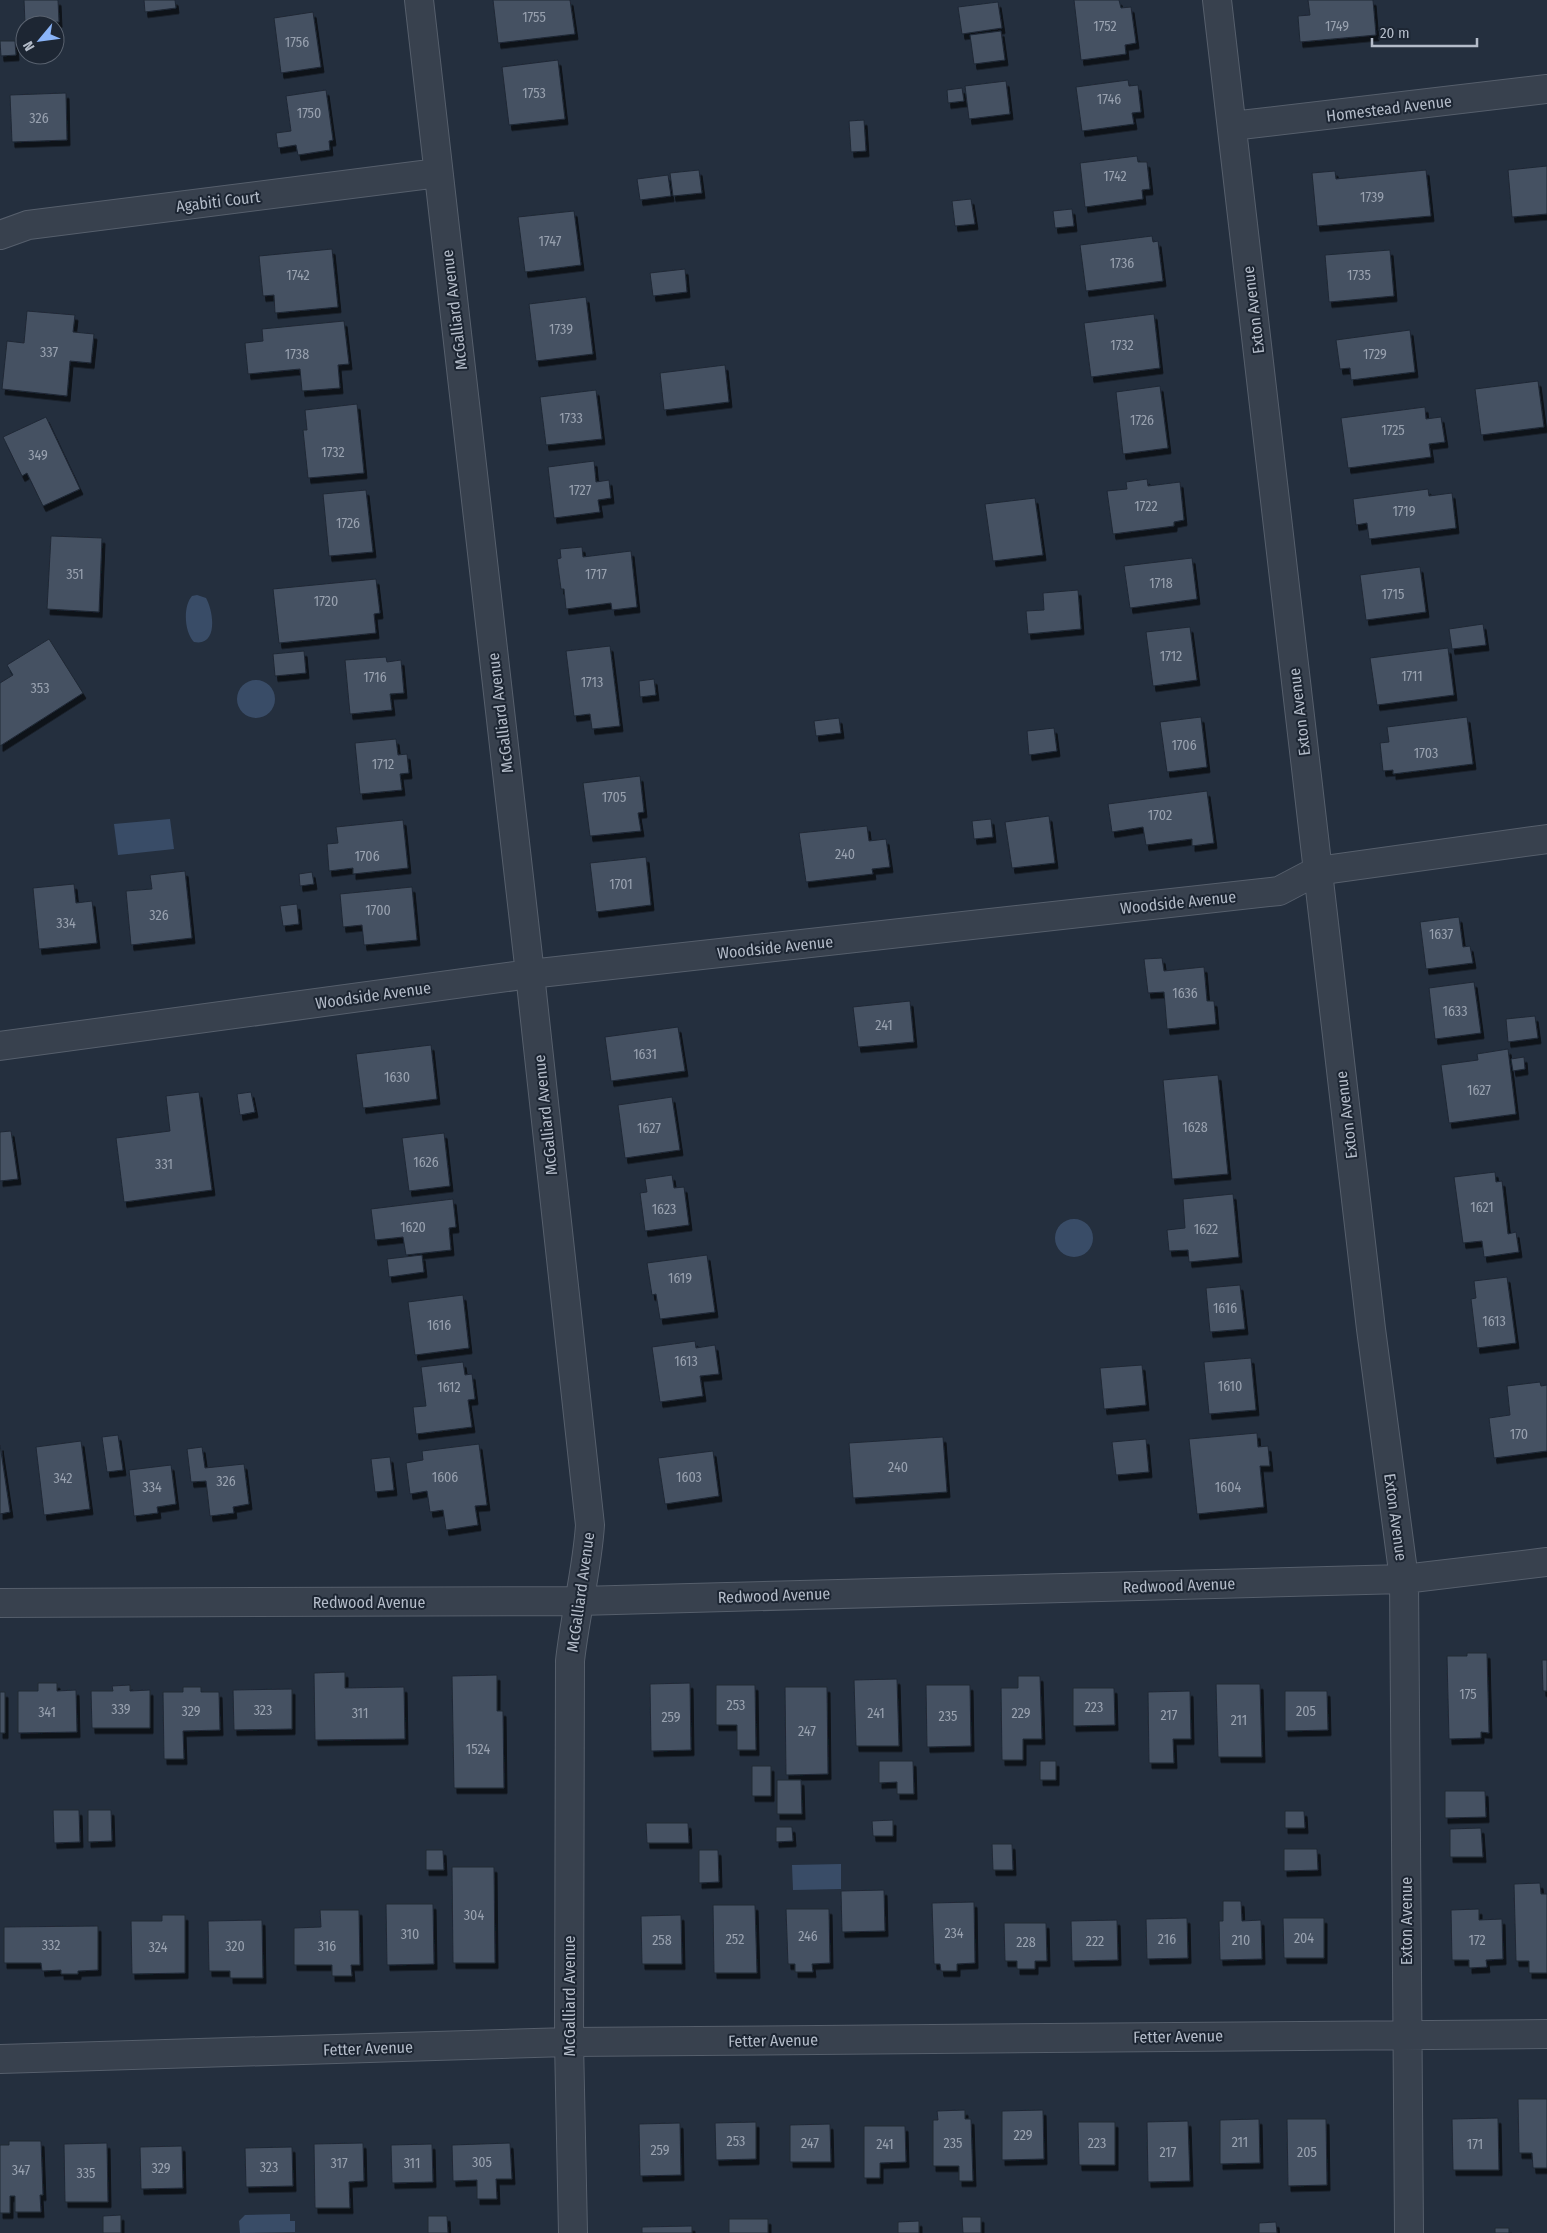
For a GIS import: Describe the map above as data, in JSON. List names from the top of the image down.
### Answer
{
  "streets": {
    "street": [
      "Homestead Avenue",
      "Agabiti Court",
      "McGalliard Avenue",
      "Exton Avenue",
      "Woodside Avenue",
      "Redwood Avenue",
      "Fetter Avenue"
    ]
  },
  "crossings": [
    ["Homestead Avenue", "Exton Avenue"],
    ["Agabiti Court", "McGalliard Avenue"],
    ["McGalliard Avenue", "Woodside Avenue"],
    ["McGalliard Avenue", "Redwood Avenue"],
    ["McGalliard Avenue", "Fetter Avenue"],
    ["Exton Avenue", "Woodside Avenue"],
    ["Exton Avenue", "Redwood Avenue"],
    ["Exton Avenue", "Fetter Avenue"]
  ],
  "house_numbers": [
    "1755",
    "1752",
    "1749",
    "1756",
    "1753",
    "1746",
    "1750",
    "326",
    "1742",
    "1739",
    "1747",
    "1736",
    "1742",
    "1735",
    "1739",
    "1732",
    "337",
    "1738",
    "1729",
    "1733",
    "1726",
    "1725",
    "1732",
    "349",
    "1727",
    "1722",
    "1719",
    "1726",
    "351",
    "1717",
    "1718",
    "1715",
    "1720",
    "1712",
    "1711",
    "1716",
    "1713",
    "353",
    "1706",
    "1703",
    "1712",
    "1705",
    "1702",
    "240",
    "1706",
    "1701",
    "1700",
    "326",
    "334",
    "1637",
    "1636",
    "1633",
    "241",
    "1631",
    "1630",
    "1627",
    "1628",
    "1627",
    "1626",
    "331",
    "1621",
    "1623",
    "1620",
    "1622",
    "1619",
    "1616",
    "1613",
    "1616",
    "1613",
    "1610",
    "1612",
    "170",
    "240",
    "1606",
    "1603",
    "342",
    "326",
    "334",
    "1604",
    "175",
    "253",
    "223",
    "339",
    "323",
    "329",
    "205",
    "341",
    "311",
    "241",
    "229",
    "217",
    "235",
    "259",
    "211",
    "247",
    "1524",
    "304",
    "234",
    "310",
    "246",
    "204",
    "252",
    "216",
    "258",
    "210",
    "172",
    "222",
    "228",
    "332",
    "320",
    "316",
    "324",
    "229",
    "253",
    "211",
    "247",
    "235",
    "223",
    "241",
    "171",
    "259",
    "217",
    "205",
    "305",
    "317",
    "311",
    "323",
    "329",
    "347",
    "335"
  ],
  "scale_bar": "20 m",
  "north": "bottom left"
}
